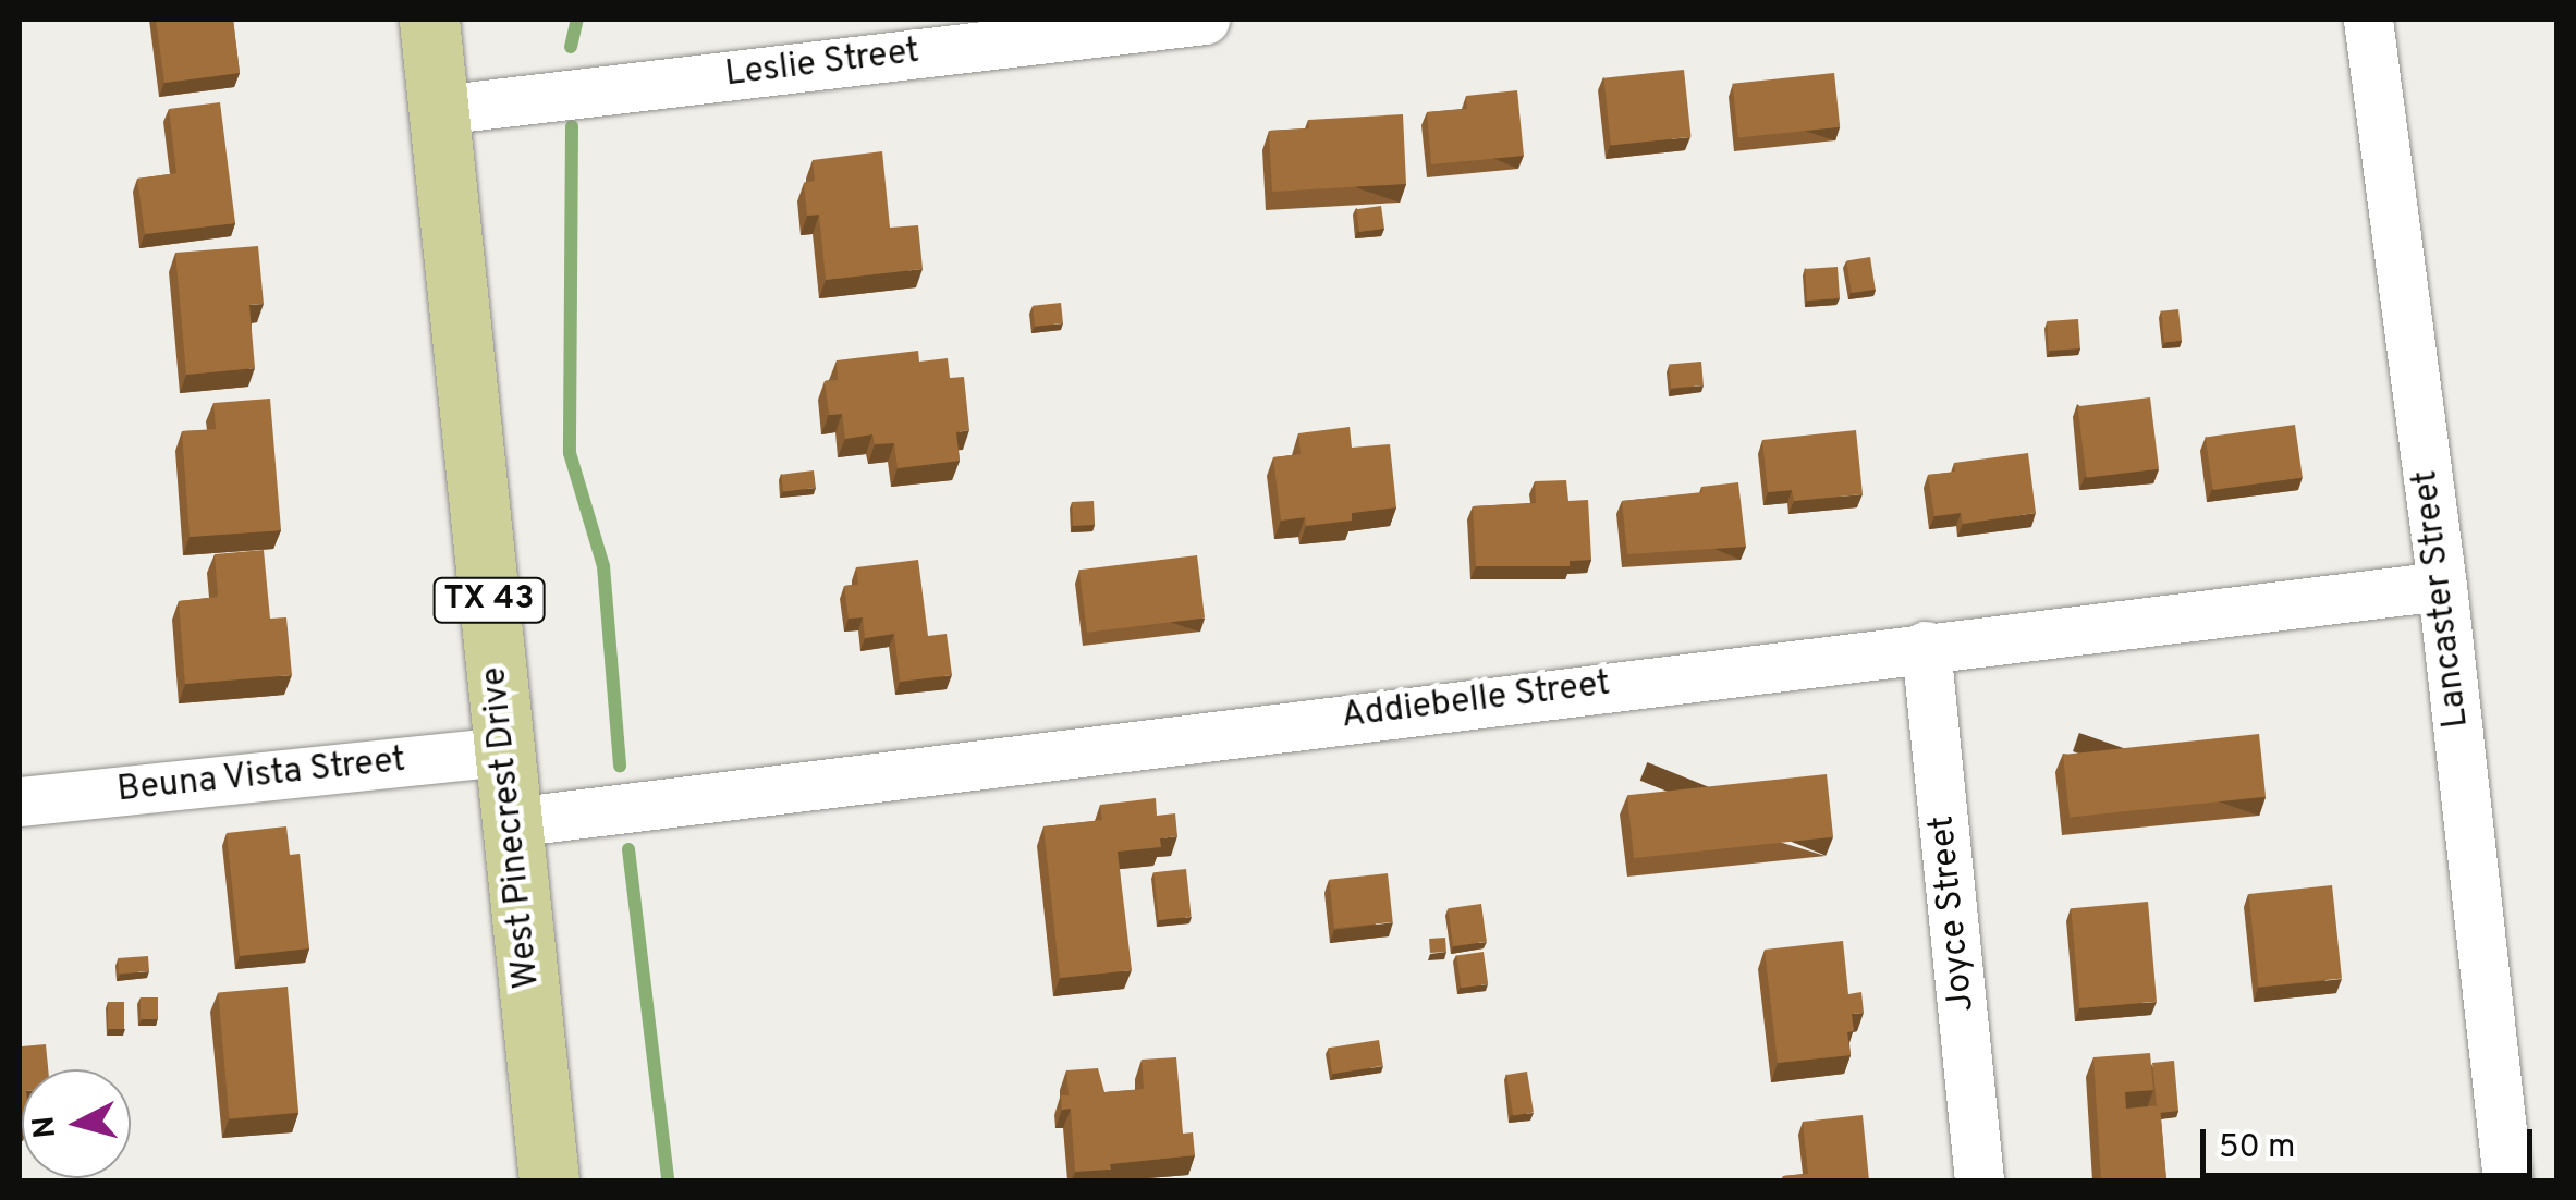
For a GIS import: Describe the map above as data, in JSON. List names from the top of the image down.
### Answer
{
  "streets": {
    "main road": ["TX 43", "West Pinecrest Drive"],
    "street": [
      "Leslie Street",
      "Lancaster Street",
      "Addiebelle Street",
      "Beuna Vista Street",
      "Joyce Street"
    ]
  },
  "crossings": [
    ["Leslie Street", "West Pinecrest Drive"],
    ["Lancaster Street", "Addiebelle Street"],
    ["Addiebelle Street", "West Pinecrest Drive"],
    ["Addiebelle Street", "Joyce Street"],
    ["Beuna Vista Street", "West Pinecrest Drive"]
  ],
  "scale_bar": "50 m",
  "north": "left"
}
